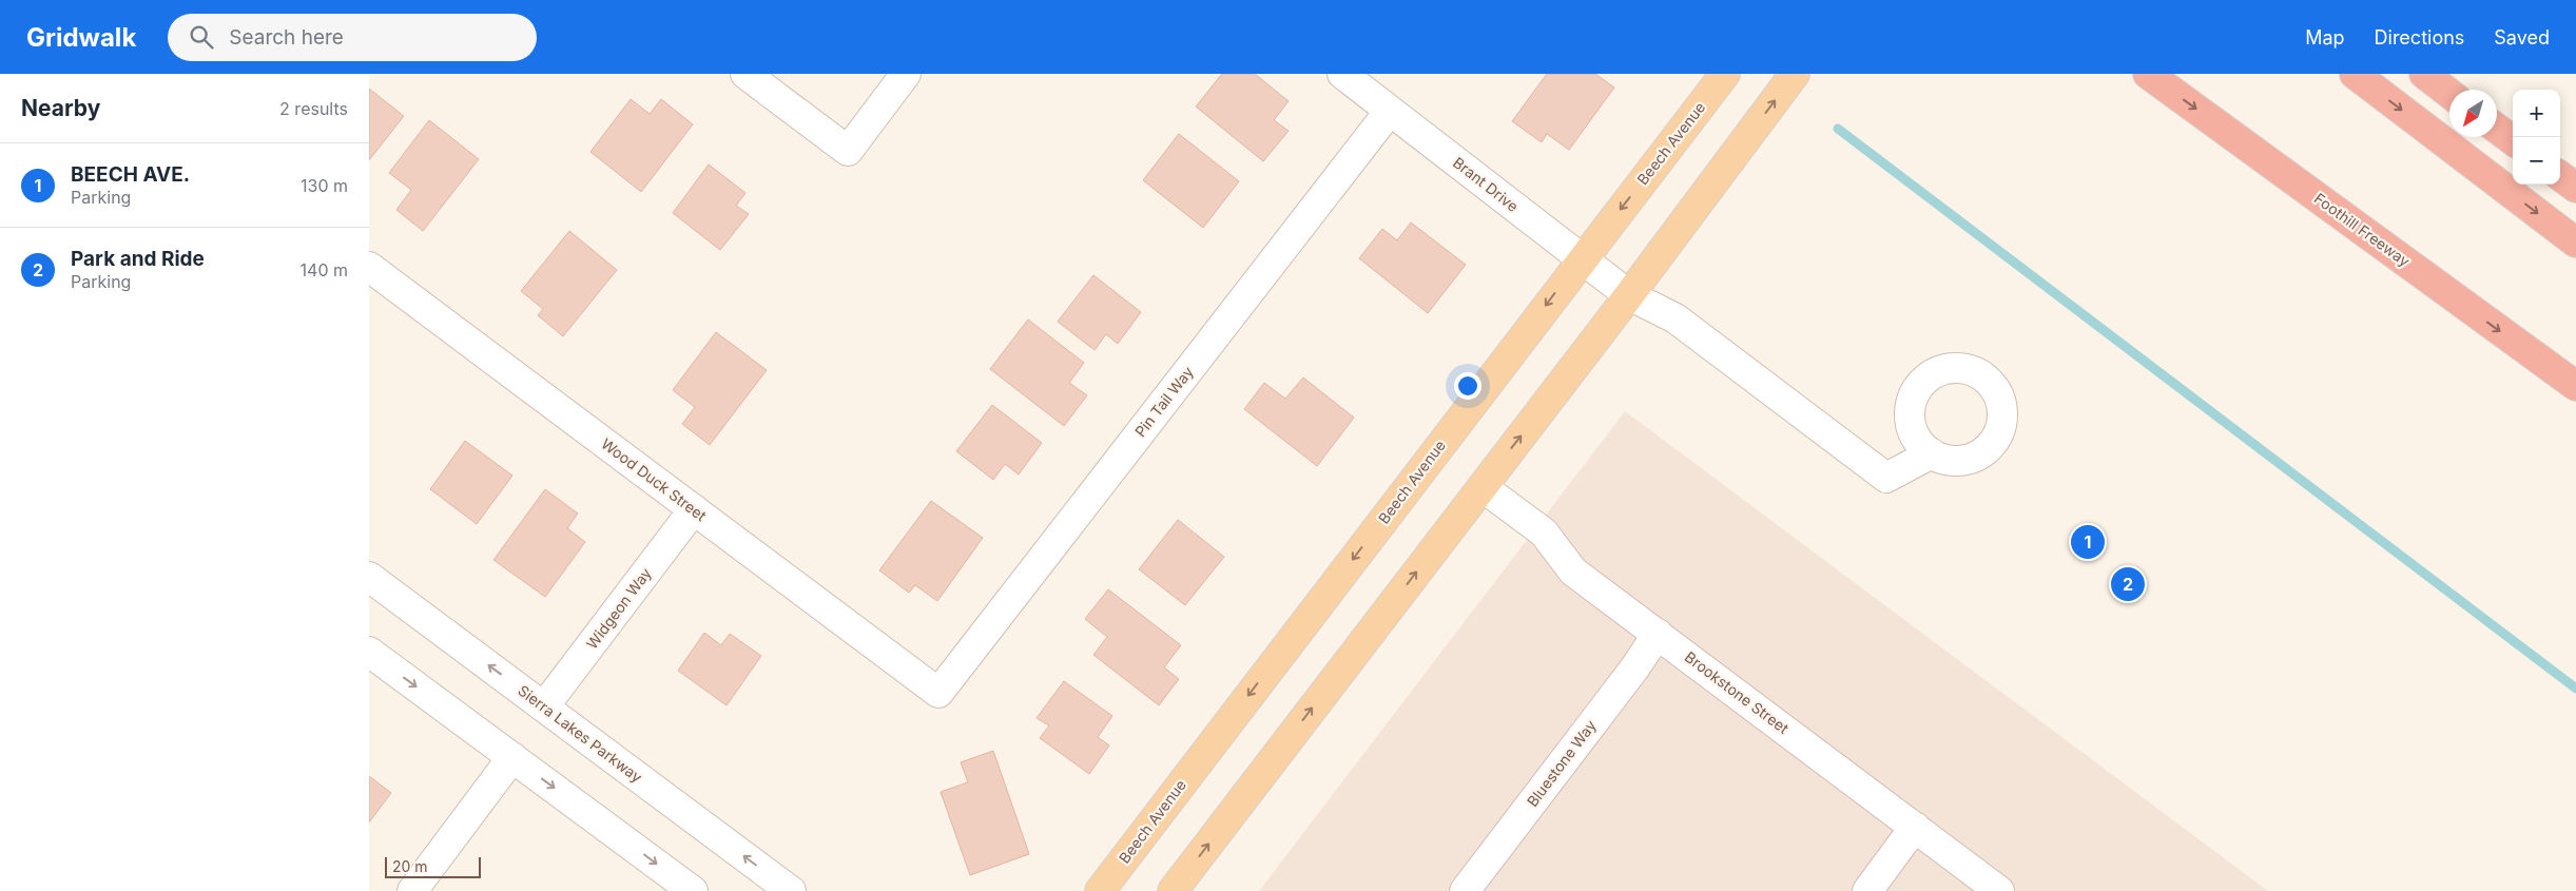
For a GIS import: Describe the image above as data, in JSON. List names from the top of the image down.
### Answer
{
  "streets": {
    "highway": ["Foothill Freeway"],
    "main road": ["Beech Avenue"],
    "street": [
      "Brant Drive",
      "Pin Tail Way",
      "Wood Duck Street",
      "Widgeon Way",
      "Brookstone Street",
      "Sierra Lakes Parkway",
      "Bluestone Way"
    ]
  },
  "crossings": [
    ["Beech Avenue", "Brant Drive"],
    ["Brant Drive", "Pin Tail Way"],
    ["Pin Tail Way", "Wood Duck Street"],
    ["Wood Duck Street", "Widgeon Way"],
    ["Widgeon Way", "Sierra Lakes Parkway"],
    ["Brookstone Street", "Bluestone Way"]
  ],
  "scale_bar": "20 m",
  "north": "bottom left",
  "page": {
    "header": "Gridwalk",
    "search": "Search here",
    "nav": ["Map", "Directions", "Saved"],
    "heading": ["Nearby", "2 results"],
    "map_buttons": ["+", "−"],
    "list": [
      {
        "mark": "1",
        "name": "BEECH AVE.",
        "note": "Parking",
        "value": "130 m"
      },
      {
        "mark": "2",
        "name": "Park and Ride",
        "note": "Parking",
        "value": "140 m"
      }
    ],
    "pins": ["1", "2"],
    "scale": "20 m"
  }
}
